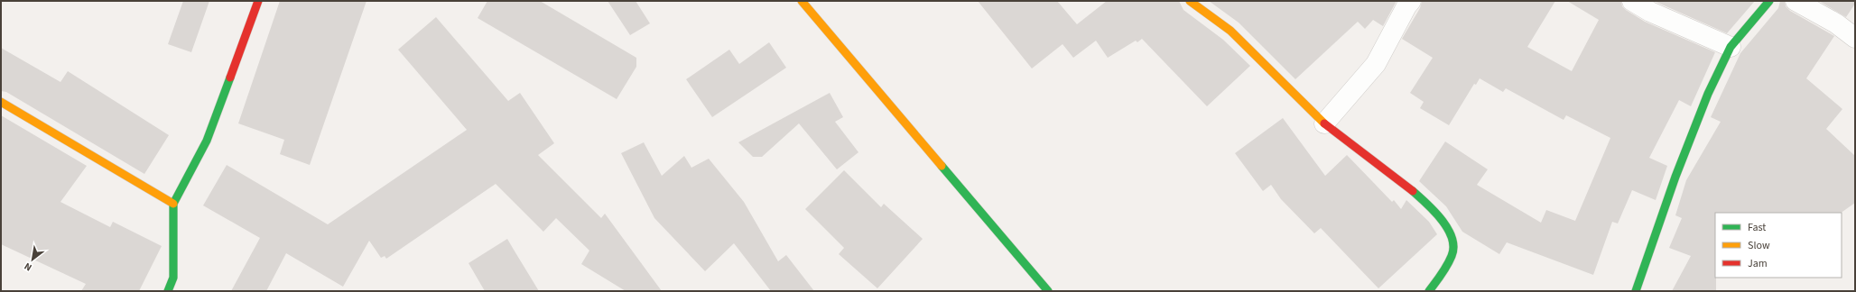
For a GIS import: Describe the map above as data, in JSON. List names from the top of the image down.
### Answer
{
  "legend": ["Fast", "Slow", "Jam"],
  "north": "bottom left"
}
